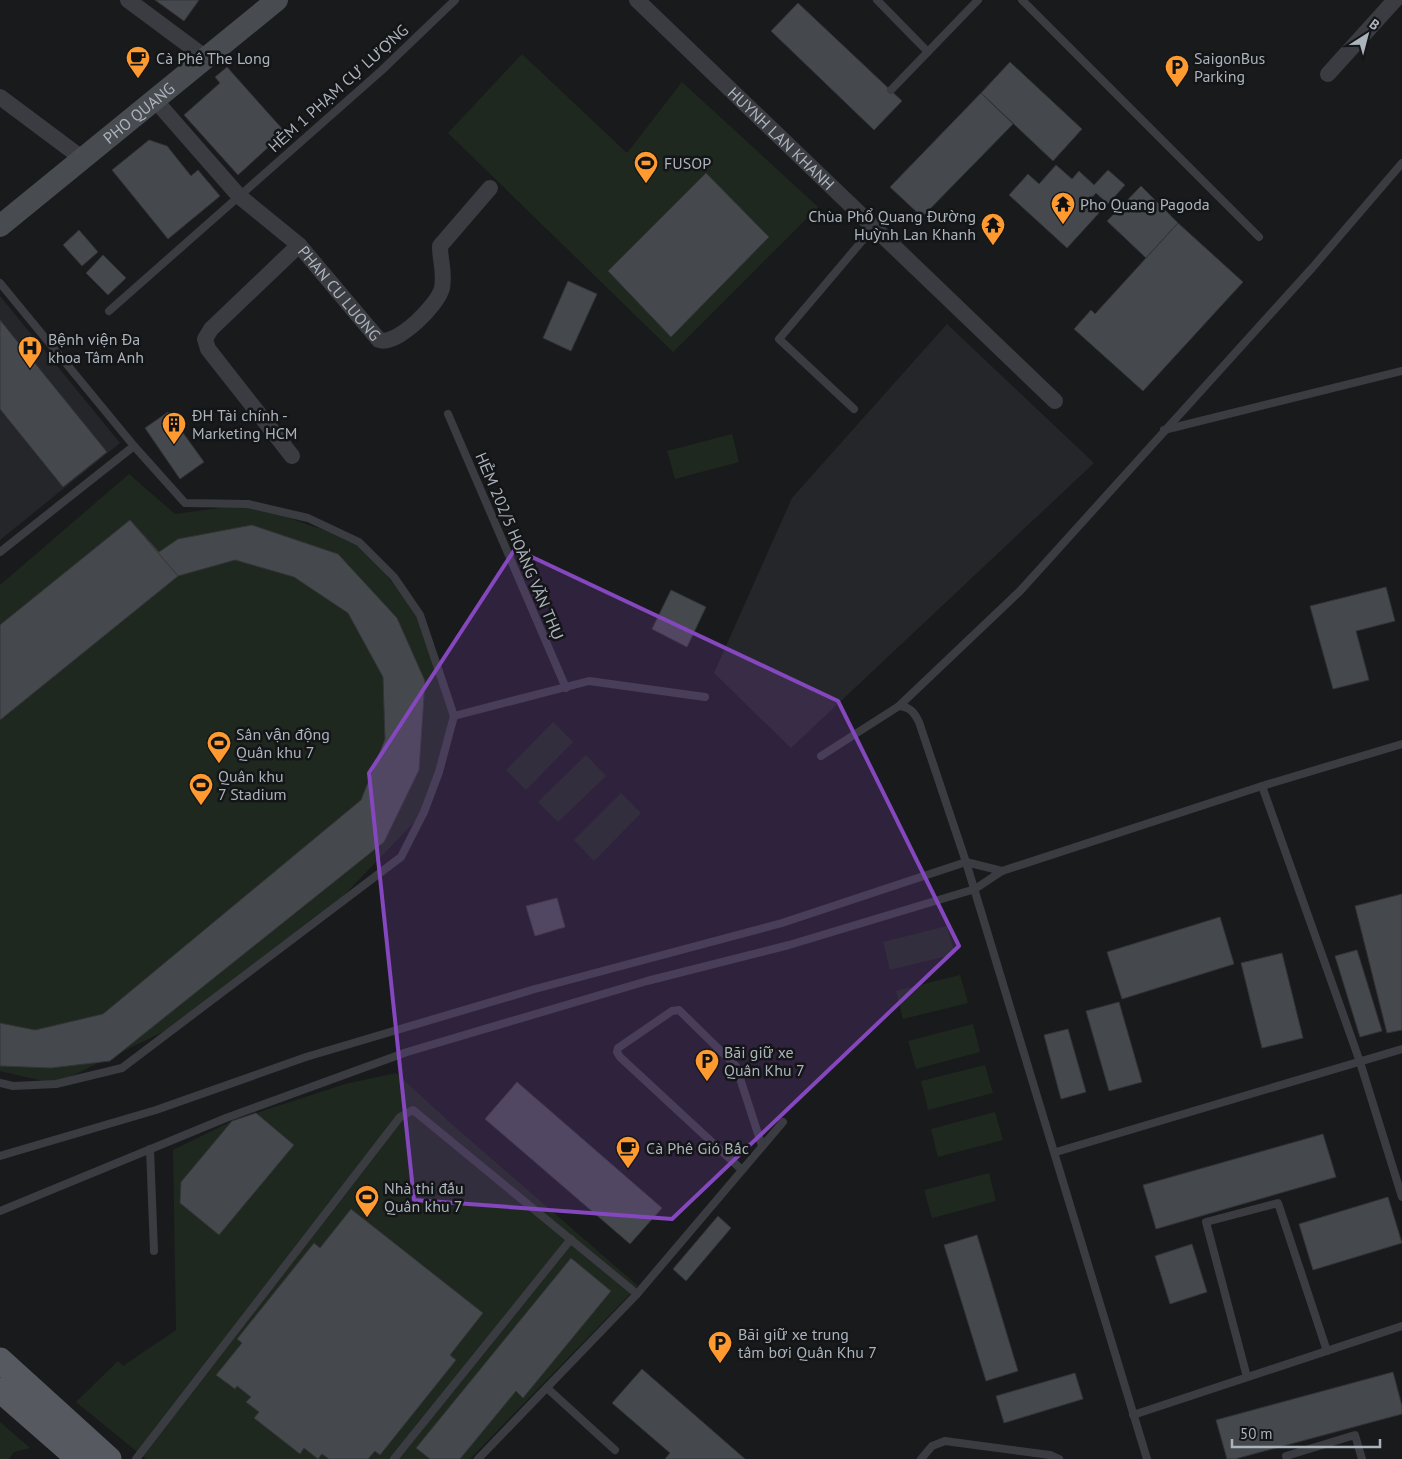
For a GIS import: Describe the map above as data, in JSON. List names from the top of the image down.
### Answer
{
  "streets": {
    "main road": ["PHO QUANG"],
    "street": ["HUYNH LAN KHANH", "PHAN CU LUONG"],
    "lane": ["HẺM 1 PHẠM CỰ LƯỢNG", "HẺM 202/5 HOÀNG VĂN THỤ"]
  },
  "crossings": [
    ["HẺM 1 PHẠM CỰ LƯỢNG", "PHAN CU LUONG"],
    ["PHO QUANG", "PHAN CU LUONG"]
  ],
  "places": {
    "cafe": ["Cà Phê The Long", "Cà Phê Gió Bấc"],
    "parking": ["SaigonBus Parking", "Bãi giữ xe Quân Khu 7", "Bãi giữ xe trung tâm bơi Quân Khu 7"],
    "sports": [
      "FUSOP",
      "Sân vận động Quân khu 7",
      "Quân khu 7 Stadium",
      "Nhà thi đấu Quân khu 7"
    ],
    "temple": ["Pho Quang Pagoda", "Chùa Phổ Quang Đường Huỳnh Lan Khanh"],
    "hospital": ["Bệnh viện Đa khoa Tâm Anh"],
    "building": ["ĐH Tài chính - Marketing HCM"]
  },
  "scale_bar": "50 m",
  "north": "top right"
}
